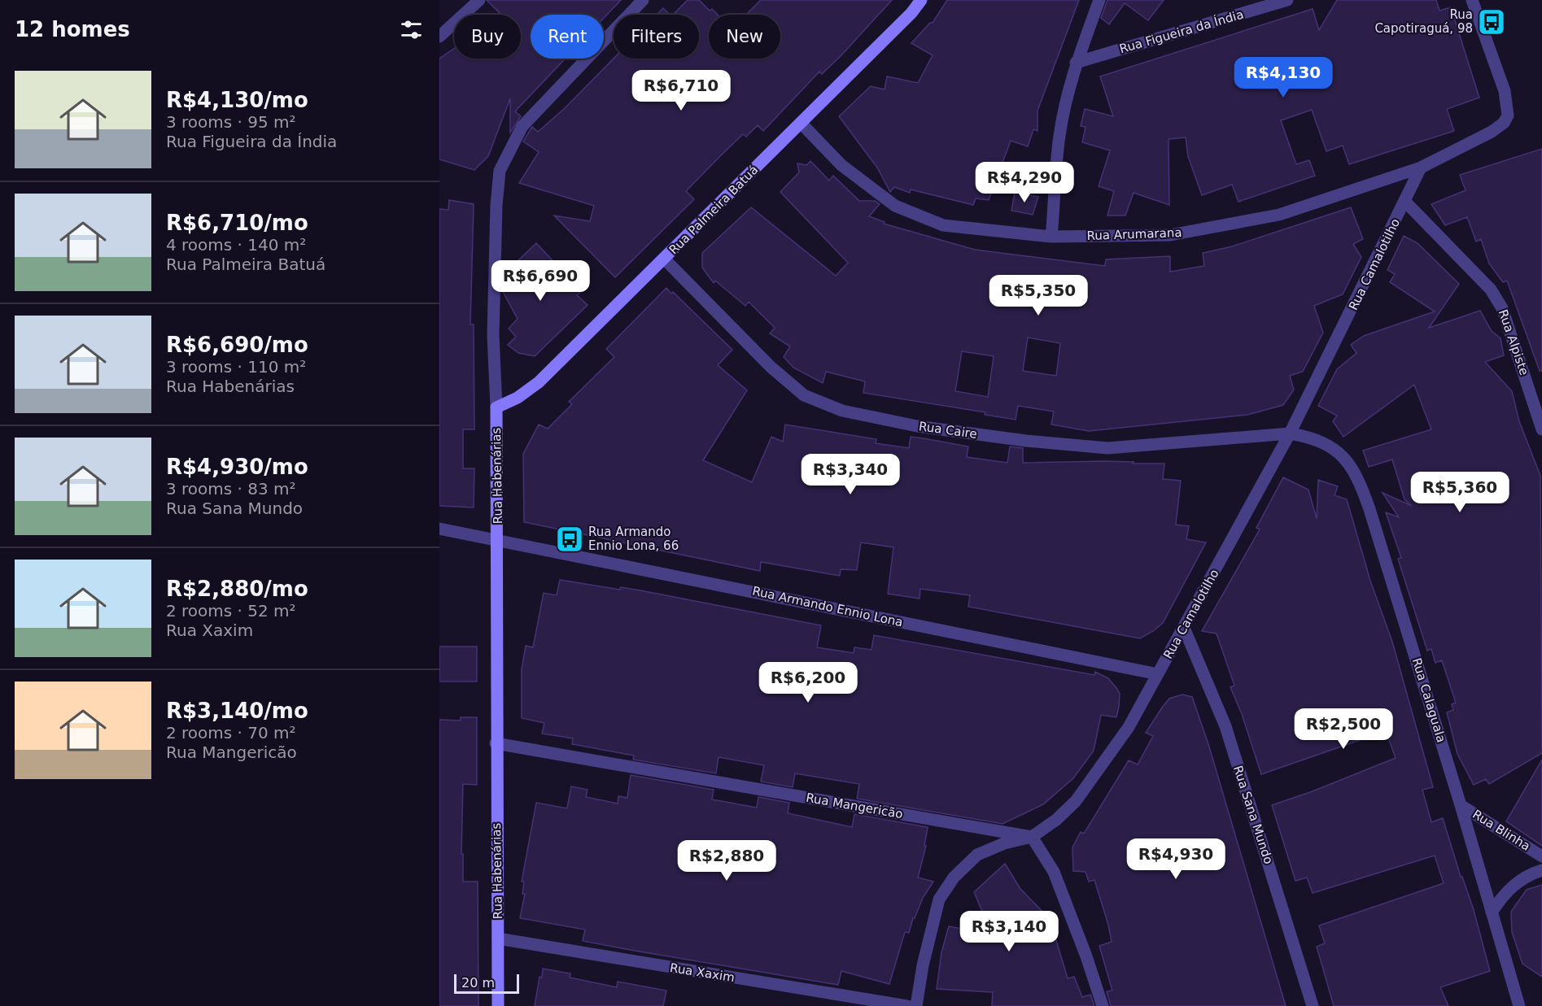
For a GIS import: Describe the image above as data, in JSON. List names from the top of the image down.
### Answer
{
  "streets": {
    "street": [
      "Rua Figueira da Índia",
      "Rua Palmeira Batuá",
      "Rua Arumarana",
      "Rua Camalotilho",
      "Rua Alpiste",
      "Rua Caire",
      "Rua Habenárias",
      "Rua Armando Ennio Lona",
      "Rua Calaguala",
      "Rua Mangericão",
      "Rua Sana Mundo",
      "Rua Blinha",
      "Rua Xaxim"
    ]
  },
  "crossings": [
    ["Rua Palmeira Batuá", "Rua Arumarana"],
    ["Rua Palmeira Batuá", "Rua Caire"],
    ["Rua Palmeira Batuá", "Rua Habenárias"],
    ["Rua Arumarana", "Rua Camalotilho"],
    ["Rua Camalotilho", "Rua Alpiste"],
    ["Rua Camalotilho", "Rua Caire"],
    ["Rua Camalotilho", "Rua Armando Ennio Lona"],
    ["Rua Camalotilho", "Rua Calaguala"],
    ["Rua Camalotilho", "Rua Mangericão"],
    ["Rua Camalotilho", "Rua Sana Mundo"],
    ["Rua Caire", "Rua Calaguala"],
    ["Rua Habenárias", "Rua Armando Ennio Lona"],
    ["Rua Habenárias", "Rua Mangericão"],
    ["Rua Habenárias", "Rua Xaxim"],
    ["Rua Calaguala", "Rua Blinha"]
  ],
  "places": {
    "bus stop": ["Rua Capotiraguá, 98", "Rua Armando Ennio Lona, 66"]
  },
  "scale_bar": "20 m",
  "page": {
    "heading": "12 homes",
    "chip": [
      "Buy",
      "Rent",
      "Filters",
      "New"
    ],
    "price": [
      "R$4,130",
      "R$6,710",
      "R$4,290",
      "R$6,690",
      "R$5,350",
      "R$3,340",
      "R$5,360",
      "R$6,200",
      "R$2,500",
      "R$4,930",
      "R$2,880",
      "R$3,140"
    ],
    "list": [
      {
        "name": "R$4,130/mo",
        "note": "3 rooms · 95 m² · Rua Figueira da Índia"
      },
      {
        "name": "R$6,710/mo",
        "note": "4 rooms · 140 m² · Rua Palmeira Batuá"
      },
      {
        "name": "R$6,690/mo",
        "note": "3 rooms · 110 m² · Rua Habenárias"
      },
      {
        "name": "R$4,930/mo",
        "note": "3 rooms · 83 m² · Rua Sana Mundo"
      },
      {
        "name": "R$2,880/mo",
        "note": "2 rooms · 52 m² · Rua Xaxim"
      },
      {
        "name": "R$3,140/mo",
        "note": "2 rooms · 70 m² · Rua Mangericão"
      }
    ],
    "scale": "20 m"
  }
}
